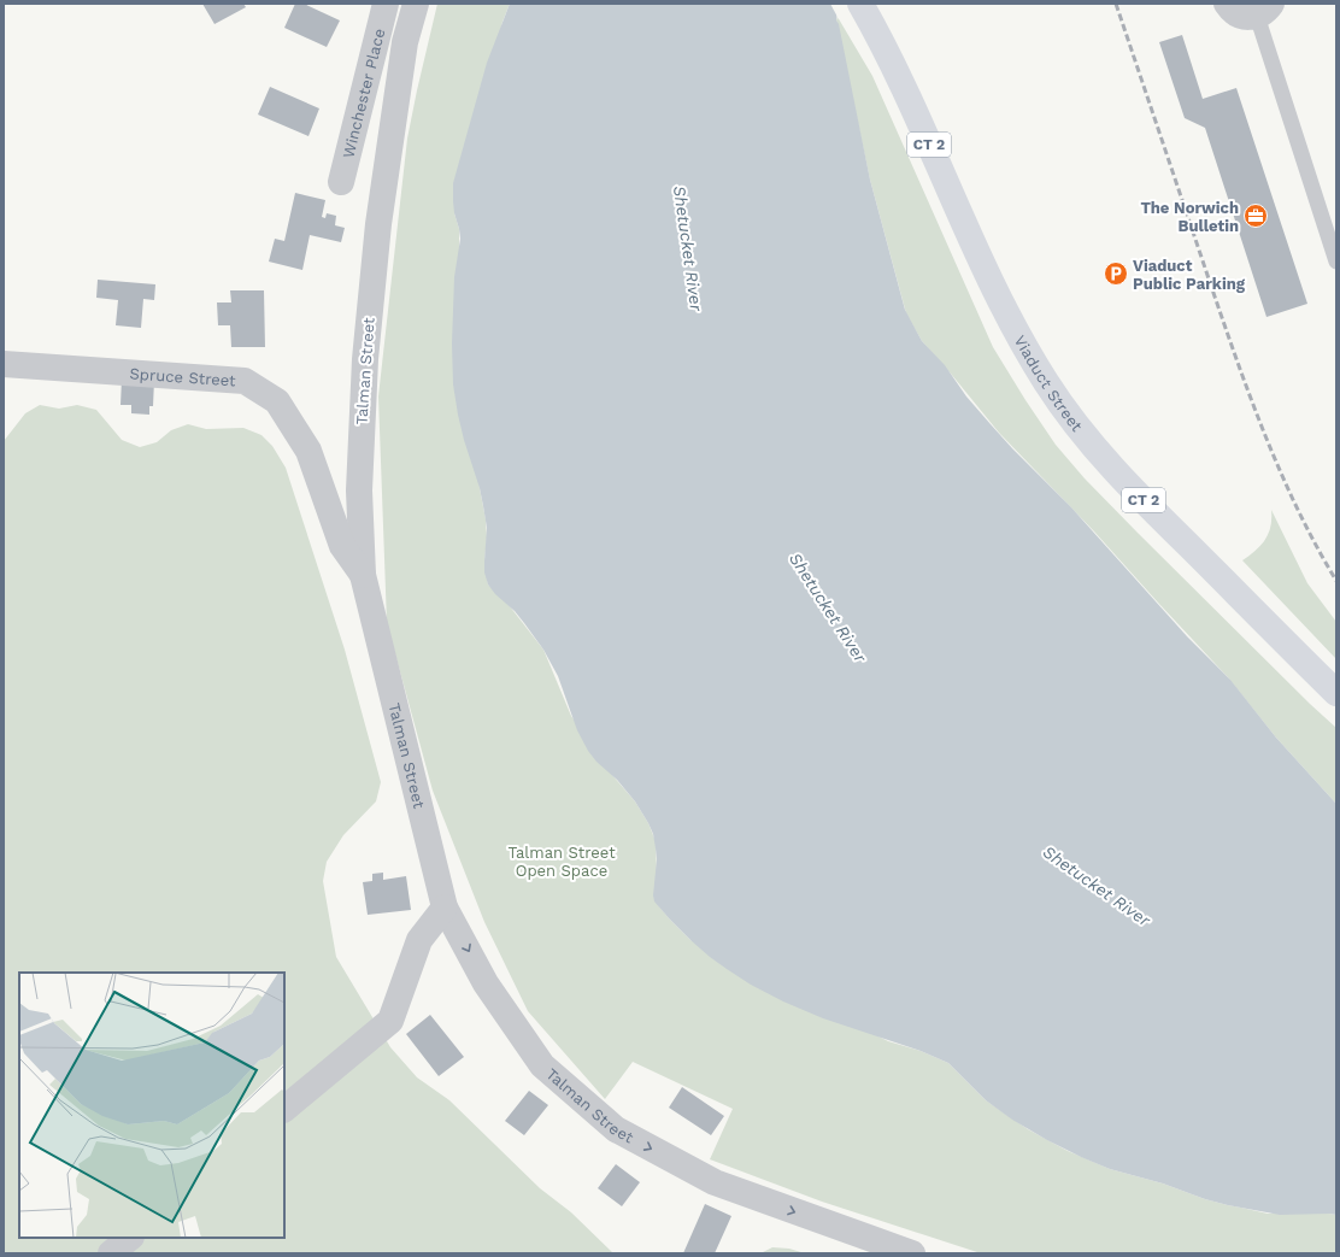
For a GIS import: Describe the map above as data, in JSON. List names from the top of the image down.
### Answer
{
  "streets": {
    "highway": ["CT 2", "Viaduct Street"],
    "street": ["Winchester Place", "Talman Street", "Spruce Street"]
  },
  "crossings": [
    ["Talman Street", "Spruce Street"]
  ],
  "one_way": ["Talman Street"],
  "water": ["Shetucket River"],
  "parks": ["Talman Street Open Space"],
  "places": {
    "office": ["The Norwich Bulletin"],
    "parking": ["Viaduct Public Parking"]
  }
}
